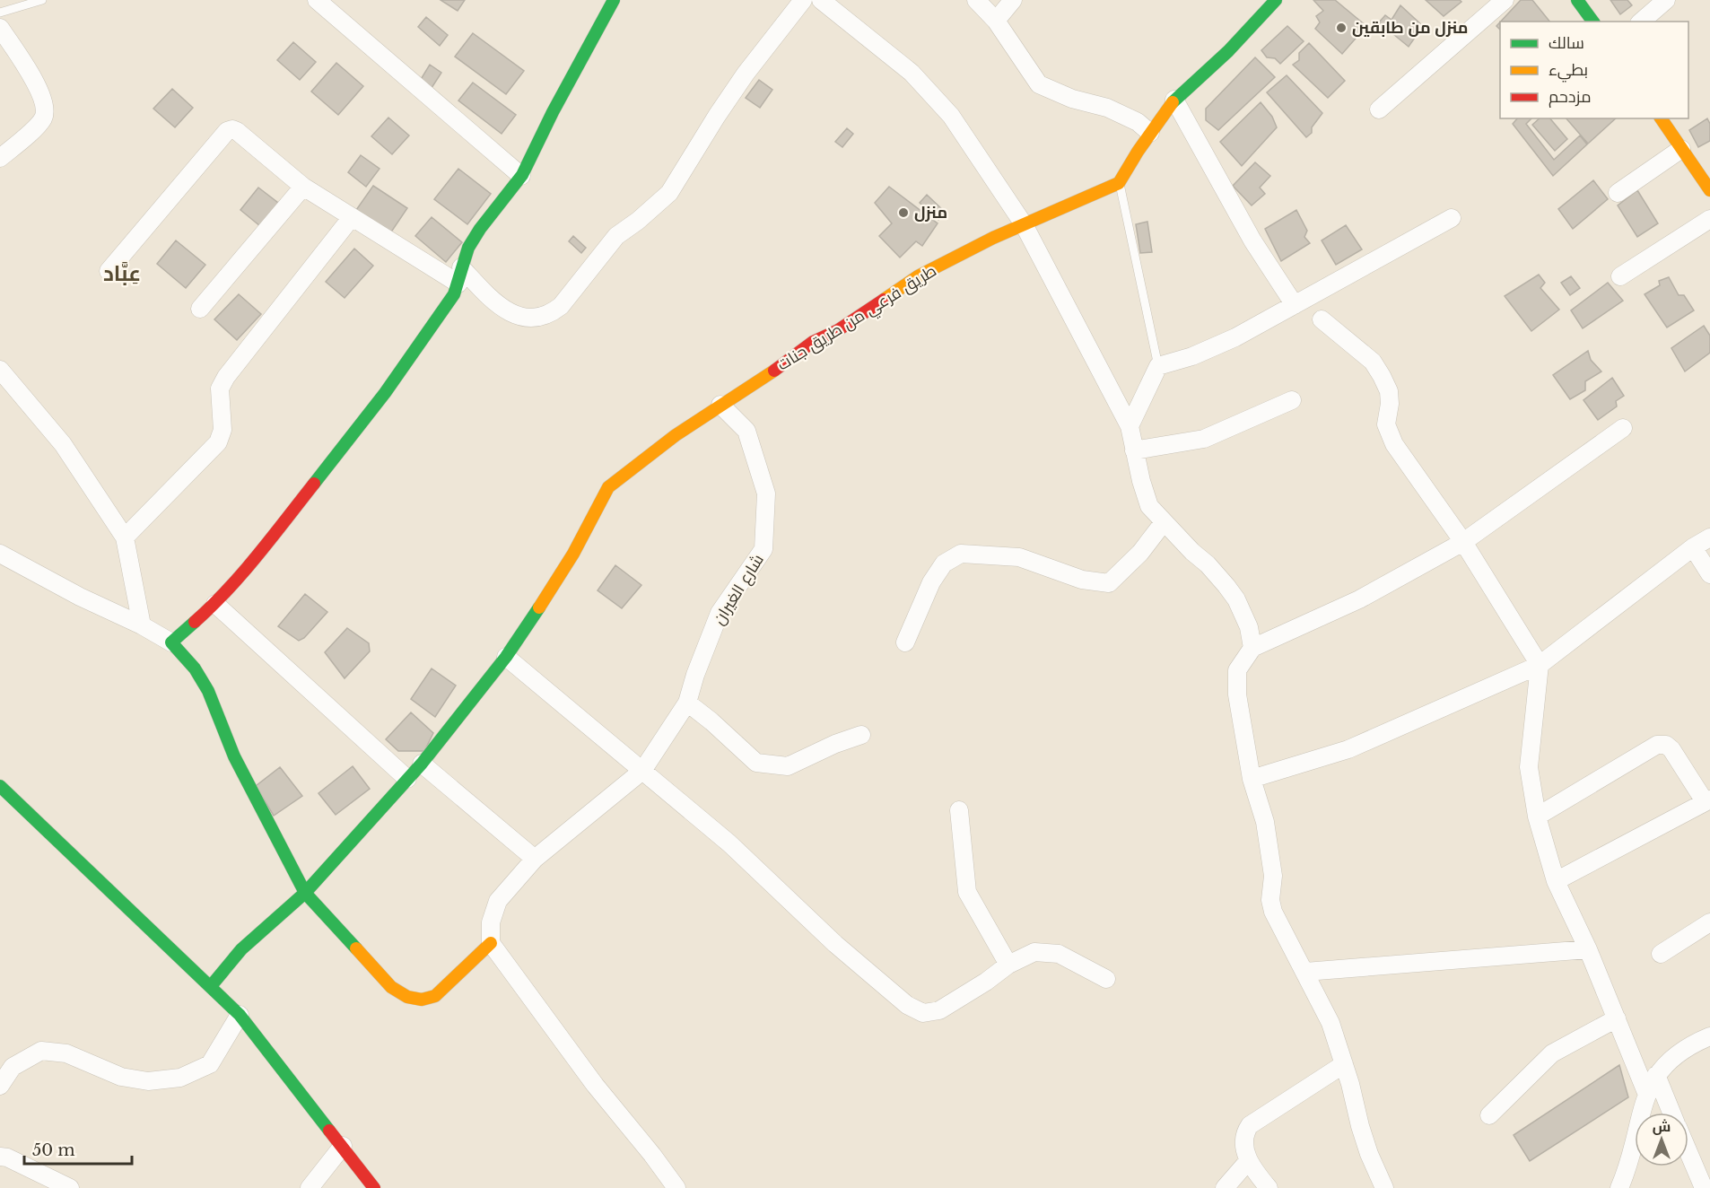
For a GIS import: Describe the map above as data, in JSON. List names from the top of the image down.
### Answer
{
  "streets": {
    "street": ["طريق فرعي من طريق جنات", "شارع الغيران"]
  },
  "crossings": [
    ["طريق فرعي من طريق جنات", "شارع الغيران"]
  ],
  "districts": ["عِبَّاد"],
  "places": ["منزل من طابقين", "منزل"],
  "legend": ["سالك", "بطيء", "مزدحم"],
  "scale_bar": "50 m",
  "north": "top"
}
